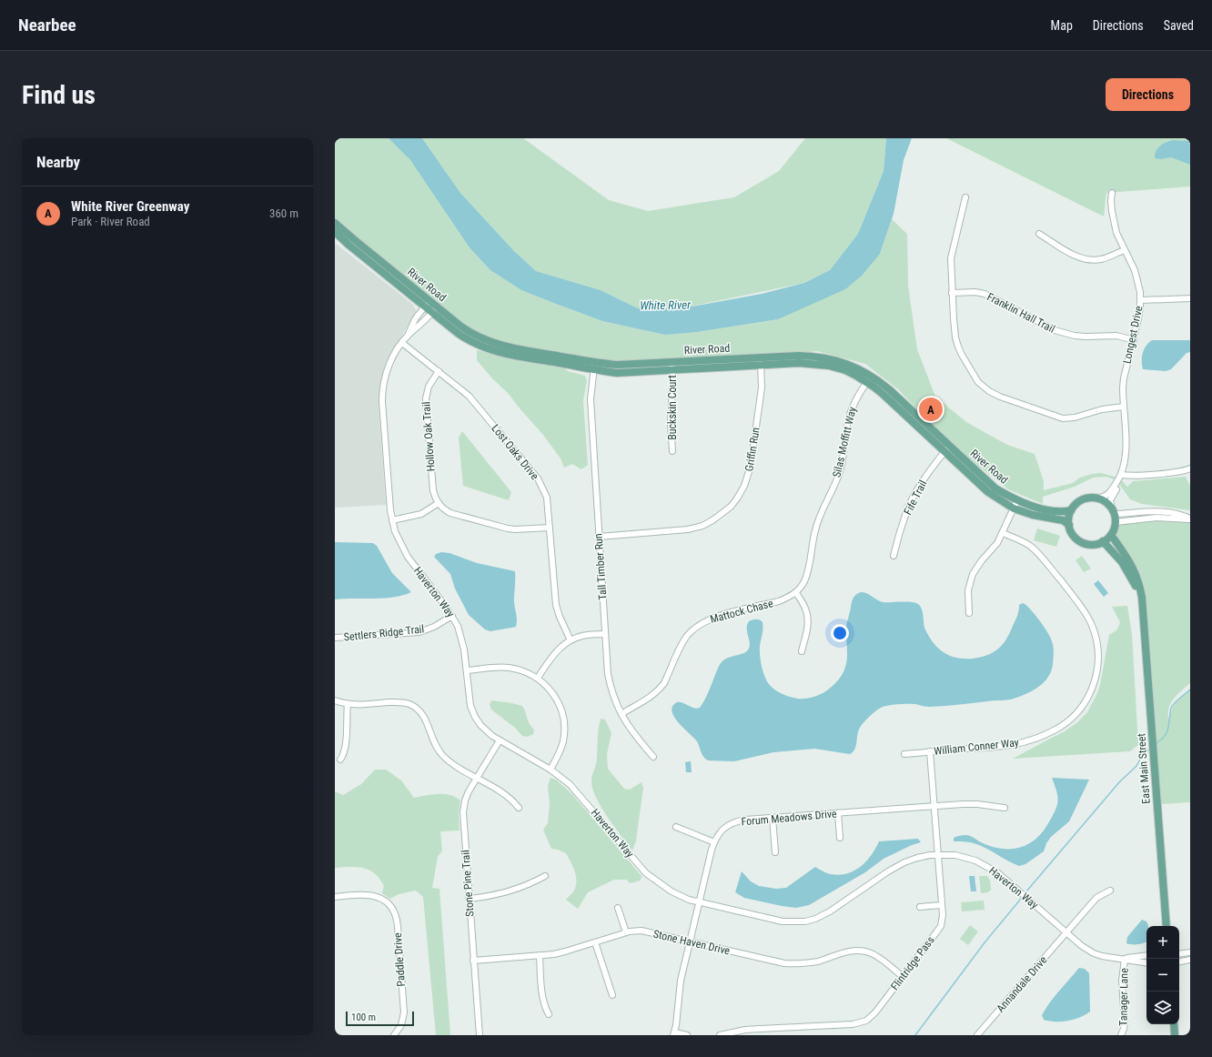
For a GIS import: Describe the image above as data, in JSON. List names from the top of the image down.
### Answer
{
  "streets": {
    "main road": ["River Road", "East Main Street"],
    "street": [
      "Franklin Hall Trail",
      "Longest Drive",
      "Buckskin Court",
      "Hollow Oak Trail",
      "Silas Moffitt Way",
      "Griffin Run",
      "Lost Oaks Drive",
      "Fife Trail",
      "Tall Timber Run",
      "Haverton Way",
      "Mattock Chase",
      "Settlers Ridge Trail",
      "William Conner Way",
      "Forum Meadows Drive",
      "Stone Pine Trail",
      "Stone Haven Drive",
      "Paddle Drive",
      "Flintridge Pass",
      "Annandale Drive",
      "Tanager Lane"
    ]
  },
  "crossings": [
    ["River Road", "Longest Drive"],
    ["River Road", "Buckskin Court"],
    ["River Road", "Silas Moffitt Way"],
    ["River Road", "Griffin Run"],
    ["River Road", "Fife Trail"],
    ["River Road", "Tall Timber Run"],
    ["River Road", "Haverton Way"],
    ["River Road", "East Main Street"],
    ["Franklin Hall Trail", "Longest Drive"],
    ["Longest Drive", "East Main Street"],
    ["Hollow Oak Trail", "Lost Oaks Drive"],
    ["Silas Moffitt Way", "Mattock Chase"],
    ["Griffin Run", "Tall Timber Run"],
    ["Lost Oaks Drive", "Haverton Way"],
    ["Tall Timber Run", "Mattock Chase"],
    ["Haverton Way", "Settlers Ridge Trail"],
    ["Haverton Way", "Forum Meadows Drive"],
    ["Haverton Way", "Stone Pine Trail"],
    ["Haverton Way", "Flintridge Pass"],
    ["Haverton Way", "Annandale Drive"],
    ["Haverton Way", "Tanager Lane"],
    ["William Conner Way", "Flintridge Pass"],
    ["Forum Meadows Drive", "Stone Haven Drive"],
    ["Forum Meadows Drive", "Flintridge Pass"],
    ["Stone Pine Trail", "Stone Haven Drive"],
    ["Stone Haven Drive", "Flintridge Pass"]
  ],
  "water": ["White River"],
  "scale_bar": "100 m",
  "page": {
    "header": "Nearbee",
    "nav": ["Map", "Directions", "Saved"],
    "buttons": "Directions",
    "title": "Find us",
    "heading": "Nearby",
    "list": [
      {
        "mark": "A",
        "name": "White River Greenway",
        "note": "Park · River Road",
        "value": "360 m"
      }
    ],
    "pins": "A",
    "map_buttons": ["+", "−"],
    "scale": "100 m"
  }
}
